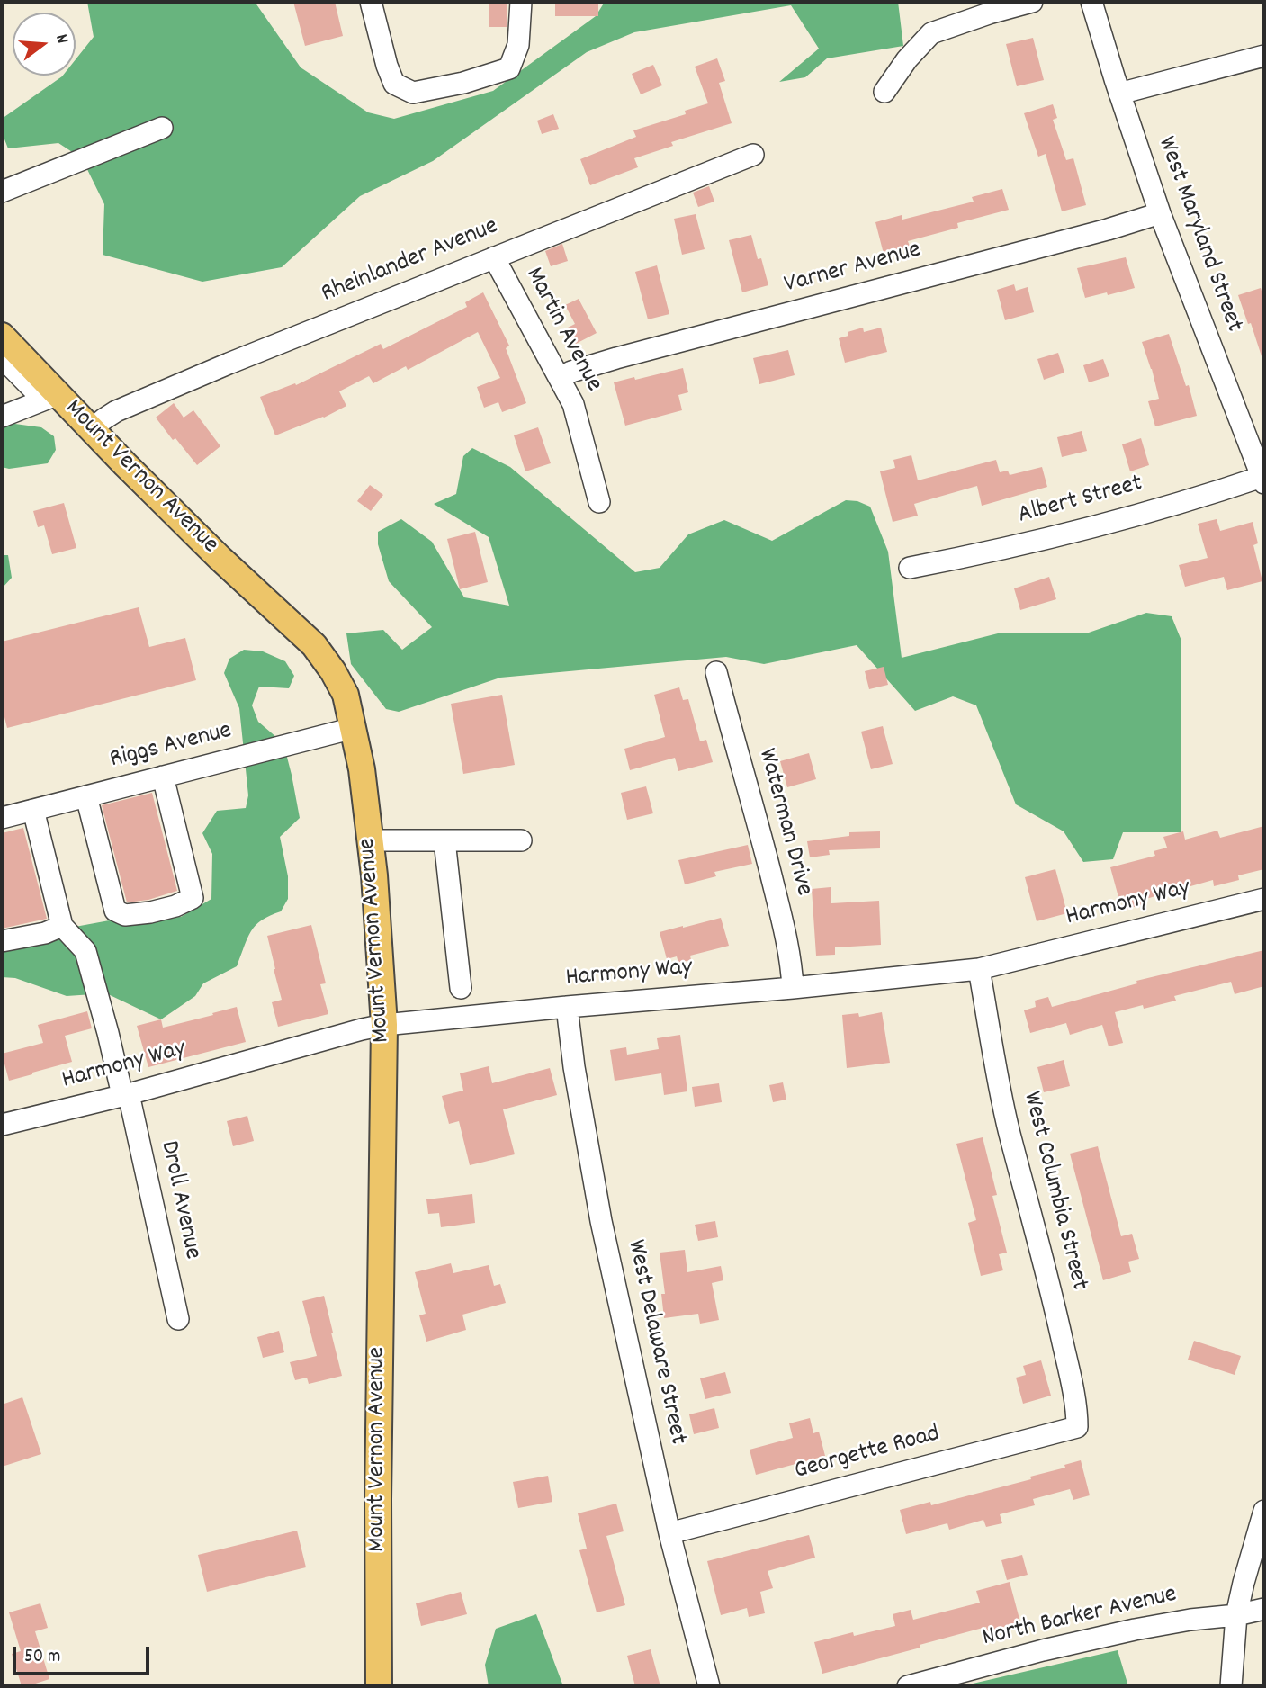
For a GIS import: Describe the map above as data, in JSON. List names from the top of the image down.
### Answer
{
  "streets": {
    "main road": ["Mount Vernon Avenue"],
    "street": [
      "West Maryland Street",
      "Rheinlander Avenue",
      "Varner Avenue",
      "Martin Avenue",
      "Albert Street",
      "Riggs Avenue",
      "Waterman Drive",
      "Harmony Way",
      "West Columbia Street",
      "Droll Avenue",
      "West Delaware Street",
      "Georgette Road",
      "North Barker Avenue"
    ]
  },
  "crossings": [
    ["West Maryland Street", "Varner Avenue"],
    ["West Maryland Street", "Albert Street"],
    ["Rheinlander Avenue", "Martin Avenue"],
    ["Rheinlander Avenue", "Mount Vernon Avenue"],
    ["Varner Avenue", "Martin Avenue"],
    ["Mount Vernon Avenue", "Riggs Avenue"],
    ["Mount Vernon Avenue", "Harmony Way"],
    ["Waterman Drive", "Harmony Way"],
    ["Harmony Way", "West Columbia Street"],
    ["Harmony Way", "Droll Avenue"],
    ["Harmony Way", "West Delaware Street"],
    ["West Columbia Street", "Georgette Road"],
    ["West Delaware Street", "Georgette Road"]
  ],
  "scale_bar": "50 m",
  "north": "right"
}
